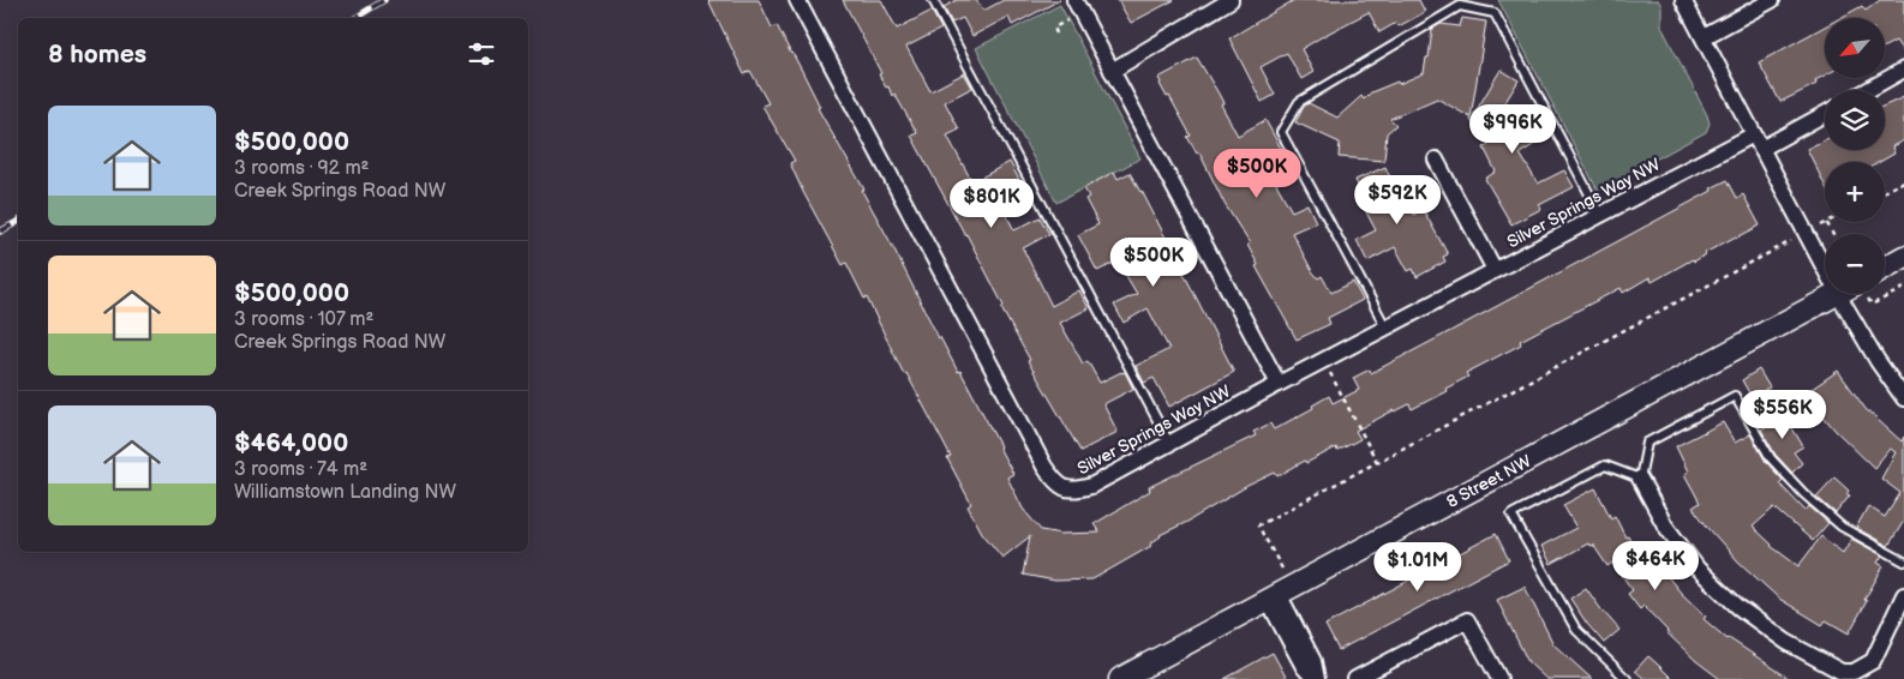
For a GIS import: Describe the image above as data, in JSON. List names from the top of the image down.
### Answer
{
  "streets": {
    "street": ["Silver Springs Way NW", "8 Street NW"]
  },
  "north": "bottom left",
  "page": {
    "map_buttons": ["+", "−"],
    "heading": "8 homes",
    "list": [
      {
        "name": "$500,000",
        "note": "3 rooms · 92 m² · Creek Springs Road NW"
      },
      {
        "name": "$500,000",
        "note": "3 rooms · 107 m² · Creek Springs Road NW"
      },
      {
        "name": "$464,000",
        "note": "3 rooms · 74 m² · Williamstown Landing NW"
      }
    ],
    "price": [
      "$996K",
      "$500K",
      "$592K",
      "$801K",
      "$500K",
      "$556K",
      "$464K",
      "$1.01M"
    ]
  }
}
